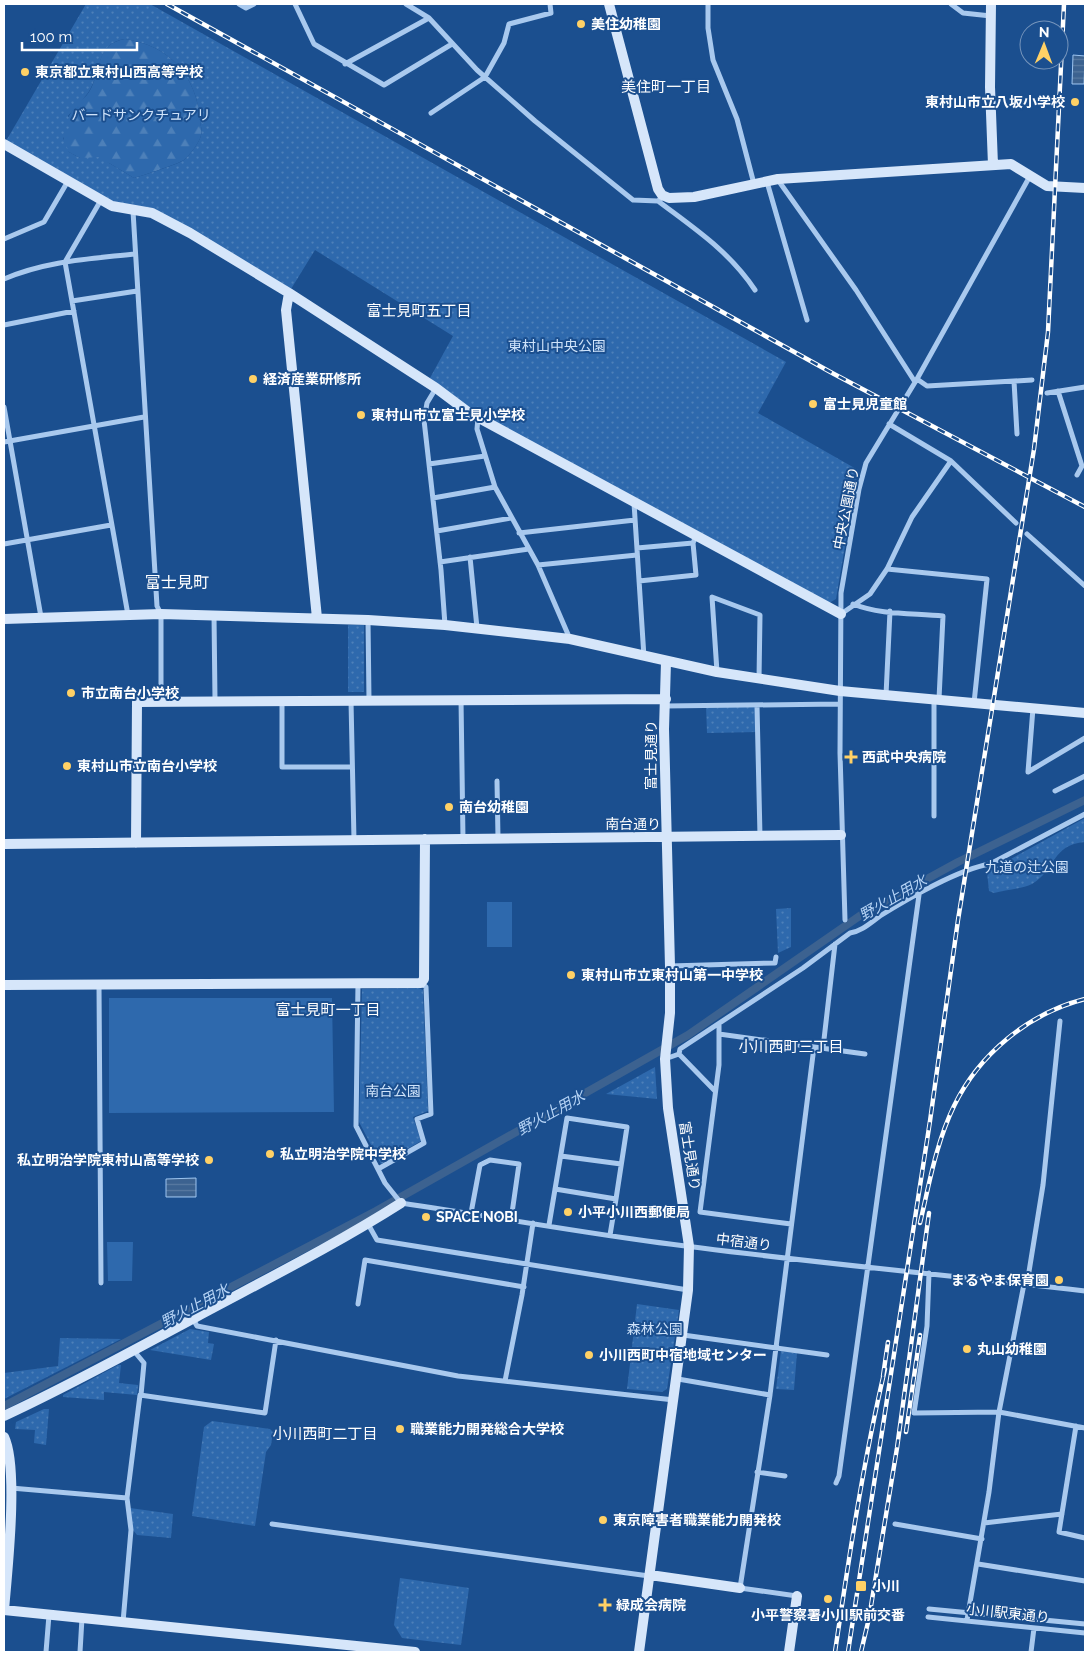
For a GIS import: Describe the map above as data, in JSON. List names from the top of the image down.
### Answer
{
  "streets": {
    "street": [
      "中央公園通り",
      "富士見通り",
      "南台通り",
      "中宿通り",
      "小川駅東通り"
    ]
  },
  "crossings": [
    ["中央公園通り", "南台通り"],
    ["富士見通り", "南台通り"],
    ["富士見通り", "中宿通り"]
  ],
  "districts": [
    "美住町一丁目",
    "富士見町五丁目",
    "富士見町",
    "富士見町一丁目",
    "小川西町三丁目",
    "小川西町二丁目"
  ],
  "water": ["野火止用水"],
  "parks": [
    "バードサンクチュアリ",
    "東村山中央公園",
    "九道の辻公園",
    "南台公園",
    "森林公園"
  ],
  "places": {
    "other": [
      "美住幼稚園",
      "東京都立東村山西高等学校",
      "東村山市立八坂小学校",
      "経済産業研修所",
      "富士見児童館",
      "東村山市立富士見小学校",
      "市立南台小学校",
      "東村山市立南台小学校",
      "南台幼稚園",
      "東村山市立東村山第一中学校",
      "私立明治学院中学校",
      "私立明治学院東村山高等学校",
      "小平小川西郵便局",
      "SPACE NOBI",
      "まるやま保育園",
      "丸山幼稚園",
      "小川西町中宿地域センター",
      "職業能力開発総合大学校",
      "東京障害者職業能力開発校",
      "小平警察署小川駅前交番"
    ],
    "health": ["西武中央病院", "緑成会病院"],
    "transit": ["小川"]
  },
  "scale_bar": "100 m",
  "north": "top"
}
